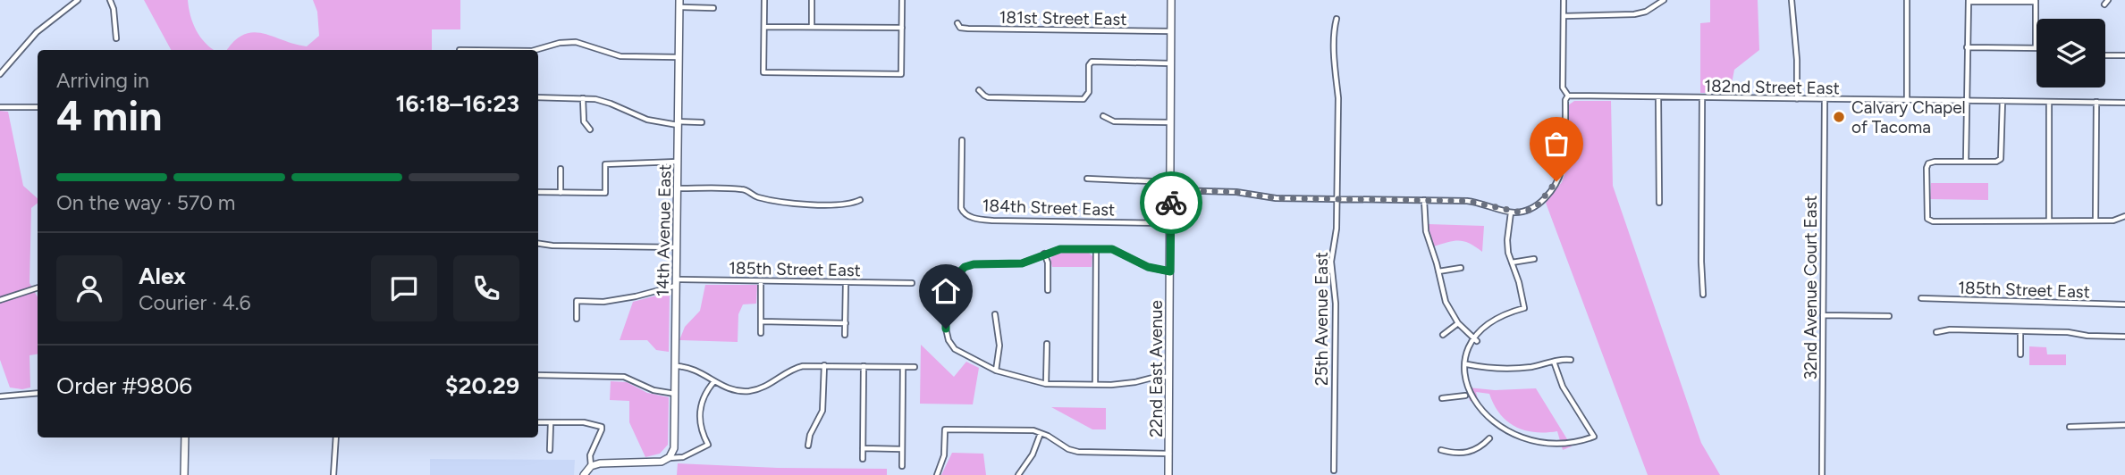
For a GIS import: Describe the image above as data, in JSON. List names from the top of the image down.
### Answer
{
  "streets": {
    "street": [
      "181st Street East",
      "182nd Street East",
      "184th Street East",
      "14th Avenue East",
      "185th Street East",
      "32nd Avenue Court East",
      "25th Avenue East",
      "22nd East Avenue"
    ]
  },
  "crossings": [
    ["181st Street East", "22nd East Avenue"],
    ["182nd Street East", "32nd Avenue Court East"],
    ["184th Street East", "22nd East Avenue"],
    ["14th Avenue East", "185th Street East"]
  ],
  "places": ["Calvary Chapel of Tacoma"],
  "page": {
    "heading": ["4 min", "Arriving in", "16:18–16:23"],
    "panel": [
      "Alex",
      "Courier · 4.6",
      "Order #9806",
      "$20.29"
    ],
    "bar": "On the way · 570 m"
  }
}
